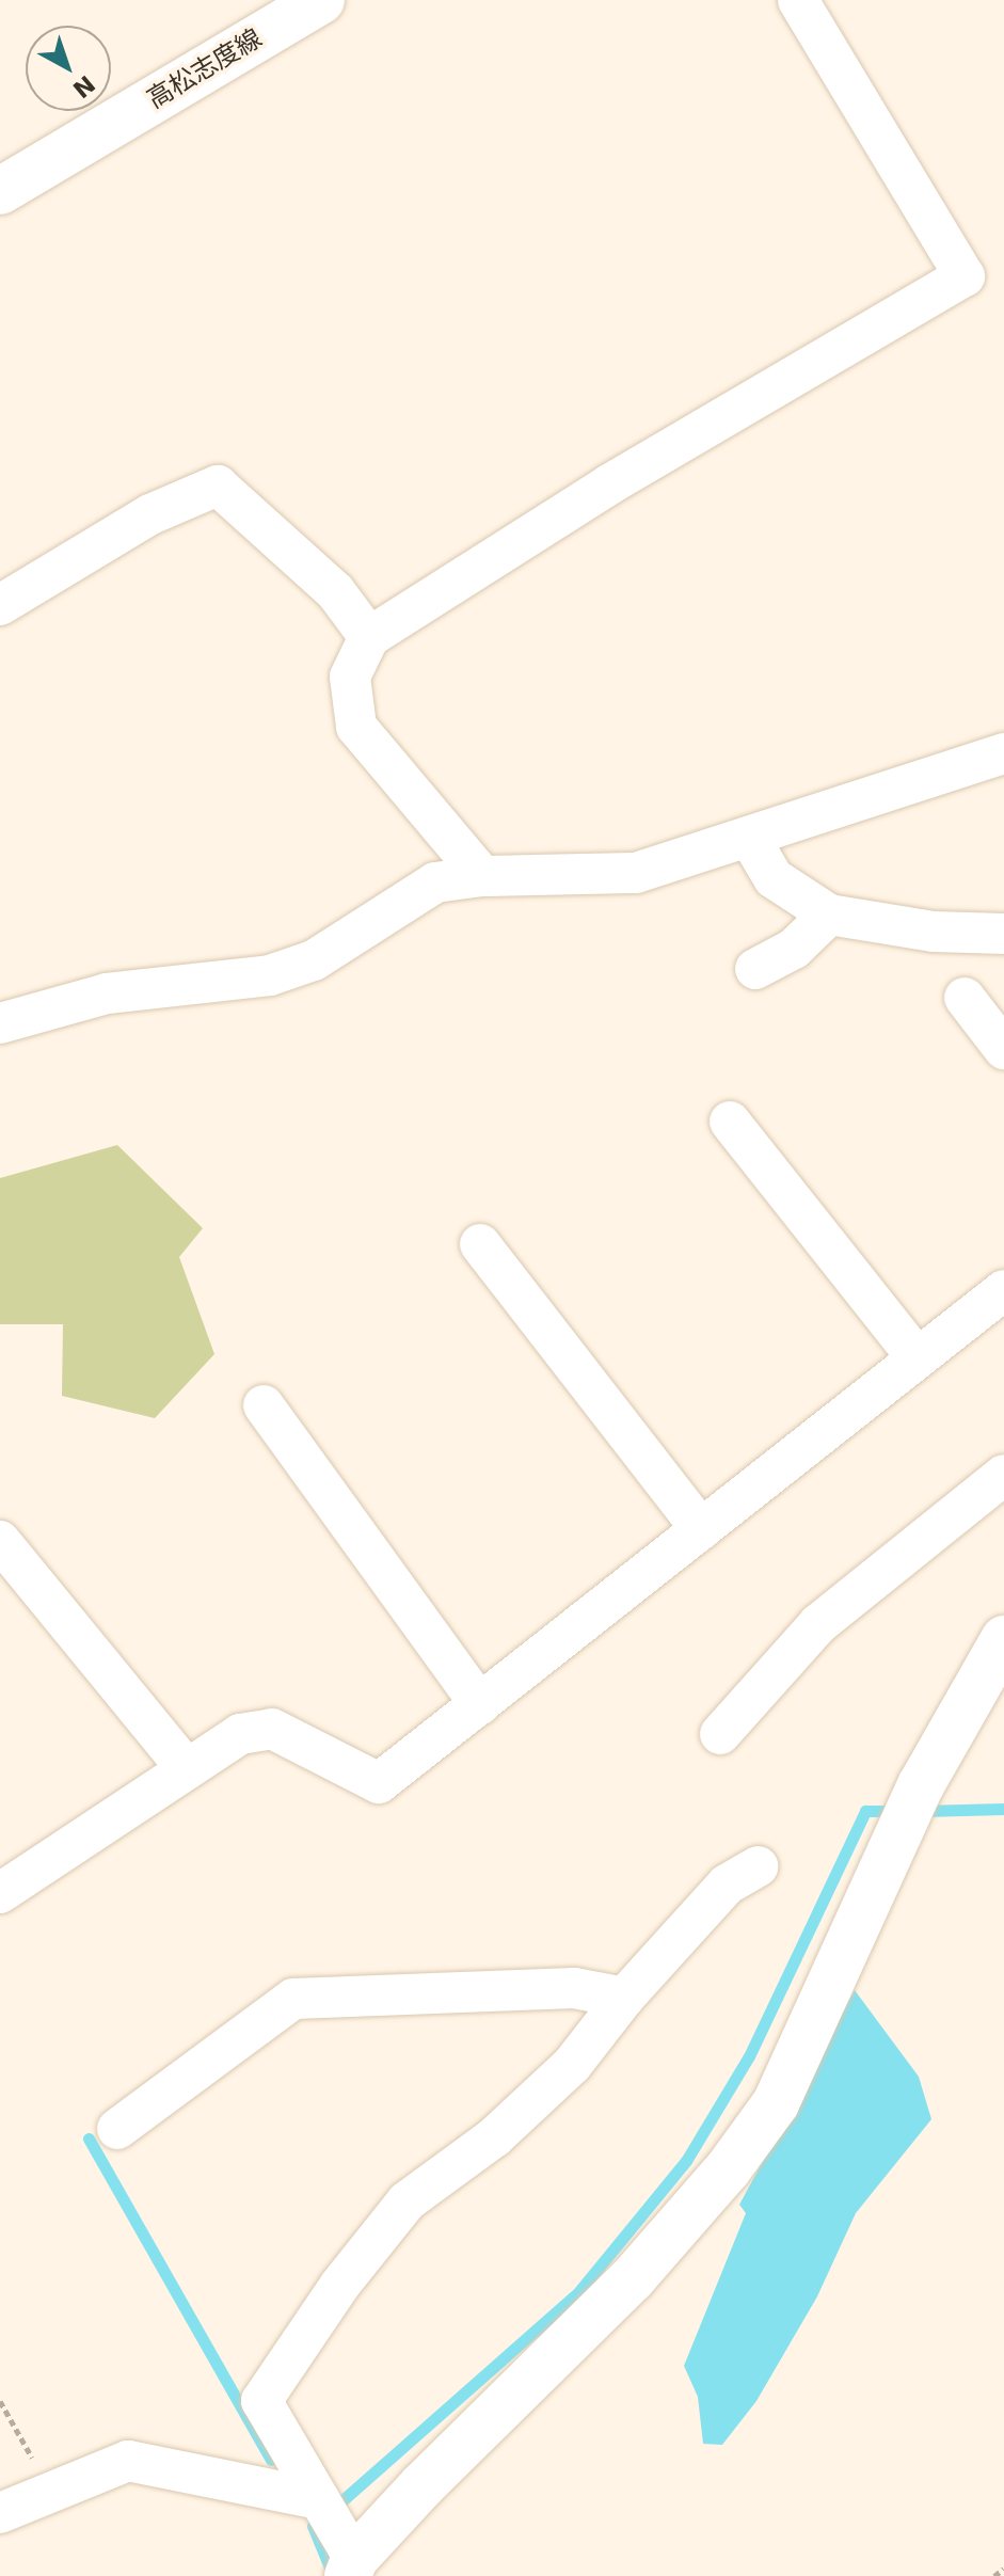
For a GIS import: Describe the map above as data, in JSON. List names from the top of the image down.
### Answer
{
  "streets": {
    "street": ["高松志度線"]
  },
  "north": "bottom right"
}
